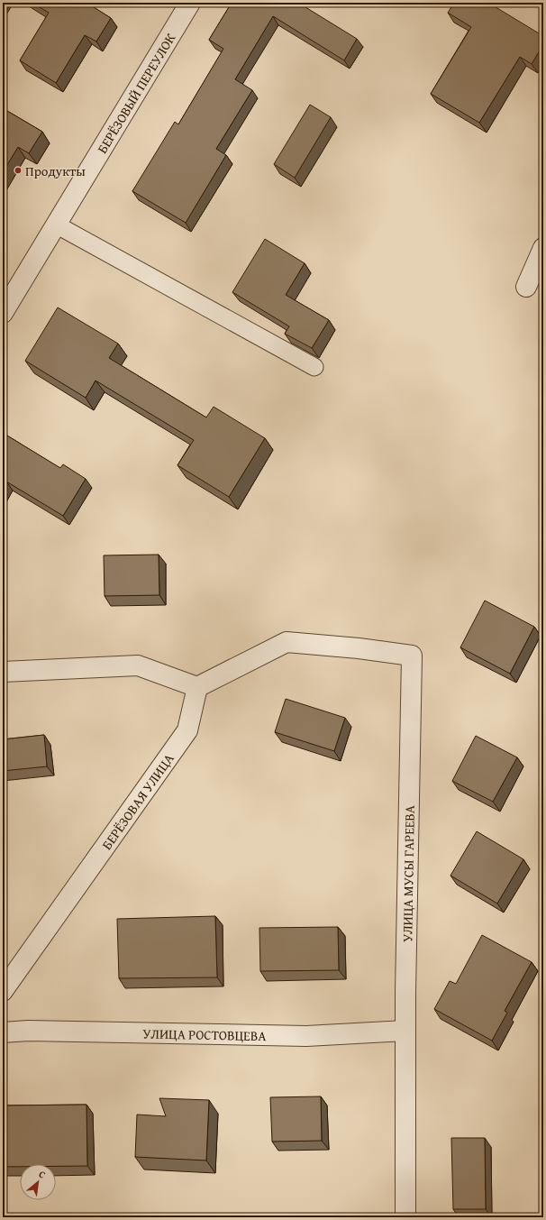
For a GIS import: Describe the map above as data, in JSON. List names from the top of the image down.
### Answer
{
  "streets": {
    "street": [
      "БЕРЁЗОВЫЙ ПЕРЕУЛОК",
      "БЕРЁЗОВАЯ УЛИЦА",
      "УЛИЦА МУСЫ ГАРЕЕВА",
      "УЛИЦА РОСТОВЦЕВА"
    ]
  },
  "crossings": [
    ["БЕРЁЗОВАЯ УЛИЦА", "УЛИЦА МУСЫ ГАРЕЕВА"],
    ["УЛИЦА МУСЫ ГАРЕЕВА", "УЛИЦА РОСТОВЦЕВА"]
  ],
  "places": ["Продукты"],
  "north": "top right"
}
